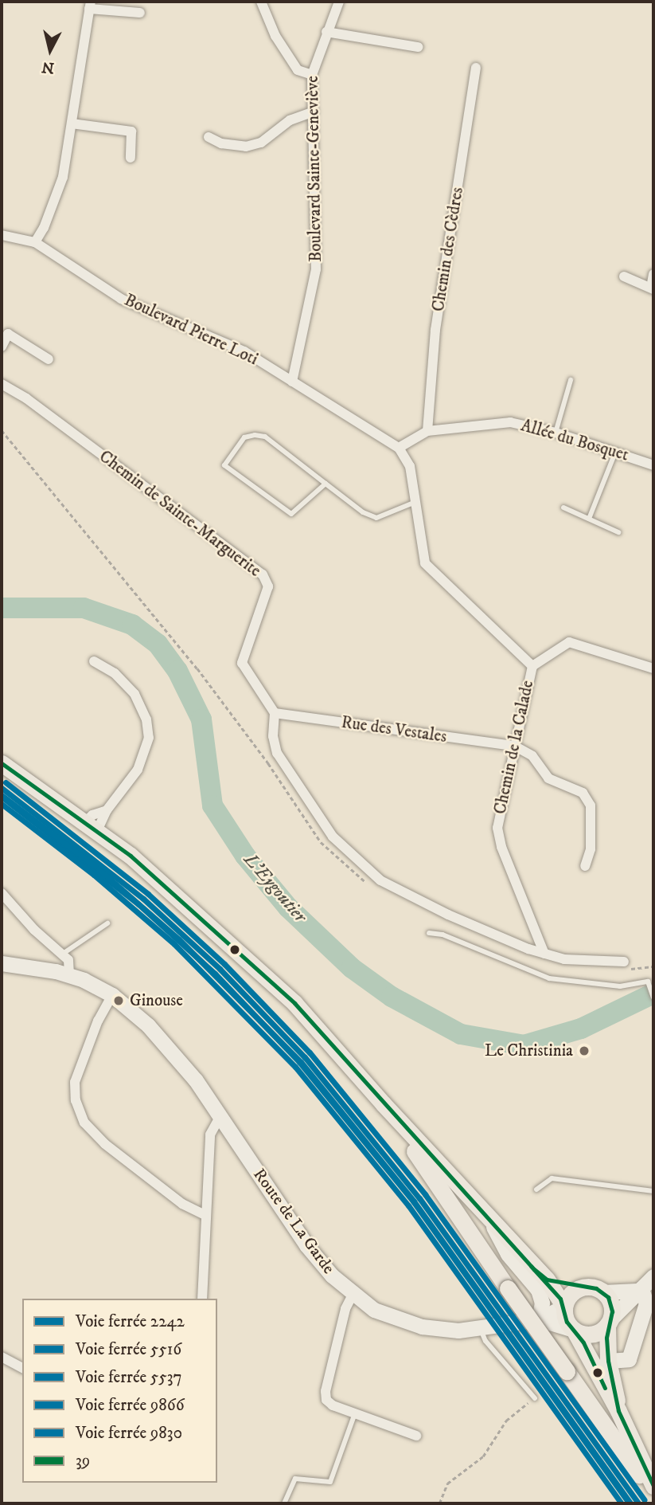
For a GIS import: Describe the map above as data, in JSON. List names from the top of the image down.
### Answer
{
  "streets": {
    "main road": ["Route de La Garde"],
    "street": [
      "Boulevard Sainte-Geneviève",
      "Chemin des Cèdres",
      "Boulevard Pierre Loti",
      "Allée du Bosquet",
      "Chemin de Sainte-Marguerite",
      "Rue des Vestales",
      "Chemin de la Calade"
    ]
  },
  "crossings": [
    ["Boulevard Sainte-Geneviève", "Boulevard Pierre Loti"],
    ["Chemin des Cèdres", "Allée du Bosquet"],
    ["Chemin de Sainte-Marguerite", "Rue des Vestales"],
    ["Rue des Vestales", "Chemin de la Calade"]
  ],
  "water": ["L'Eygoutier"],
  "places": ["Ginouse", "Le Christinia"],
  "lines": [
    "transit line 39",
    "rail line 9866",
    "rail line 2242",
    "rail line 5537",
    "rail line 5516",
    "rail line 9830"
  ],
  "legend": [
    "Voie ferrée 2242",
    "Voie ferrée 5516",
    "Voie ferrée 5537",
    "Voie ferrée 9866",
    "Voie ferrée 9830",
    "39"
  ],
  "north": "bottom"
}
